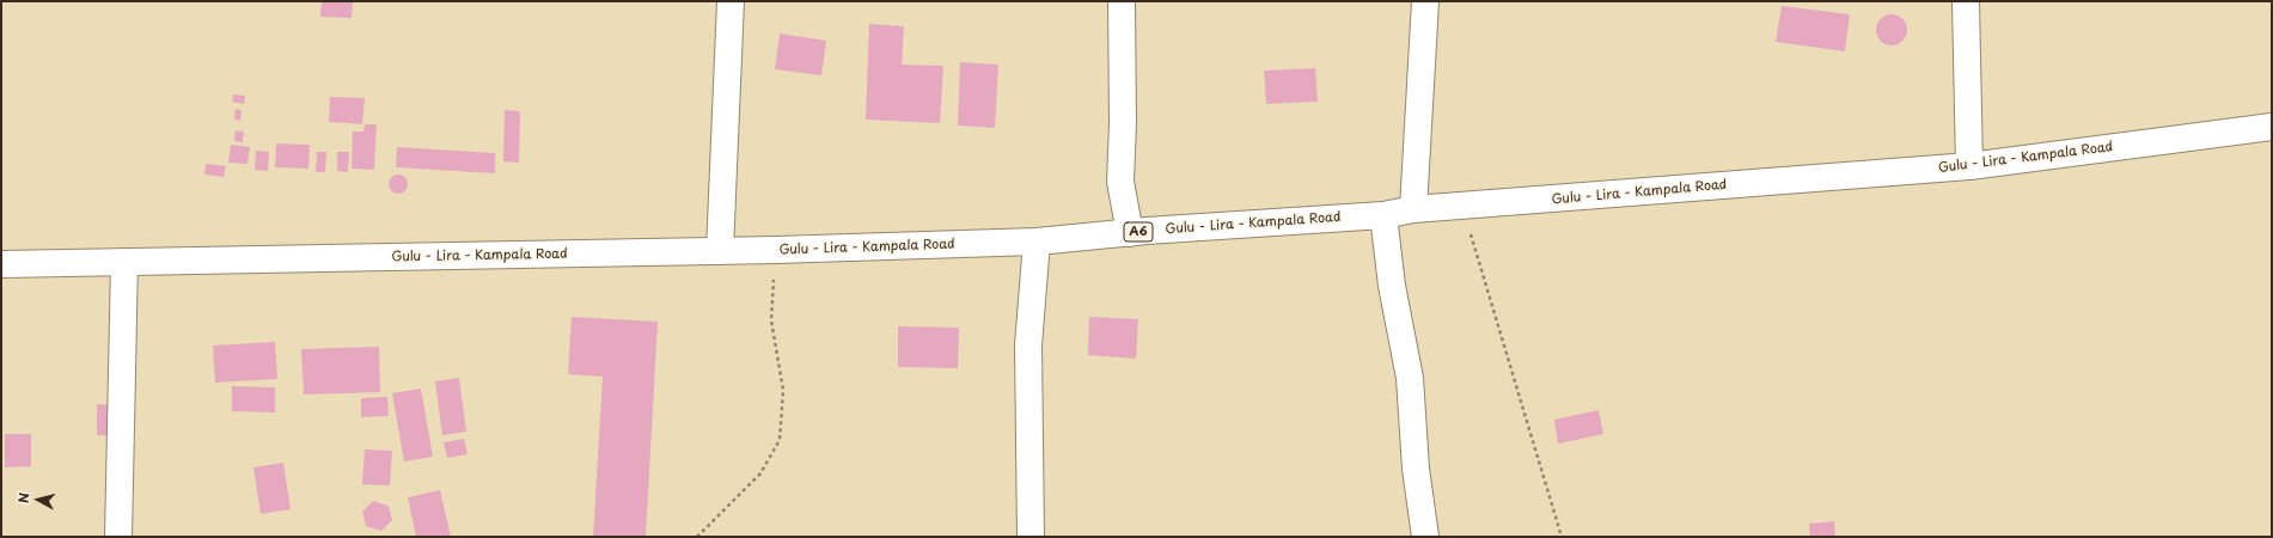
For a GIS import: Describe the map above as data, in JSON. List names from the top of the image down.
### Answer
{
  "streets": {
    "main road": ["Gulu - Lira - Kampala Road", "A6"]
  },
  "north": "left"
}
